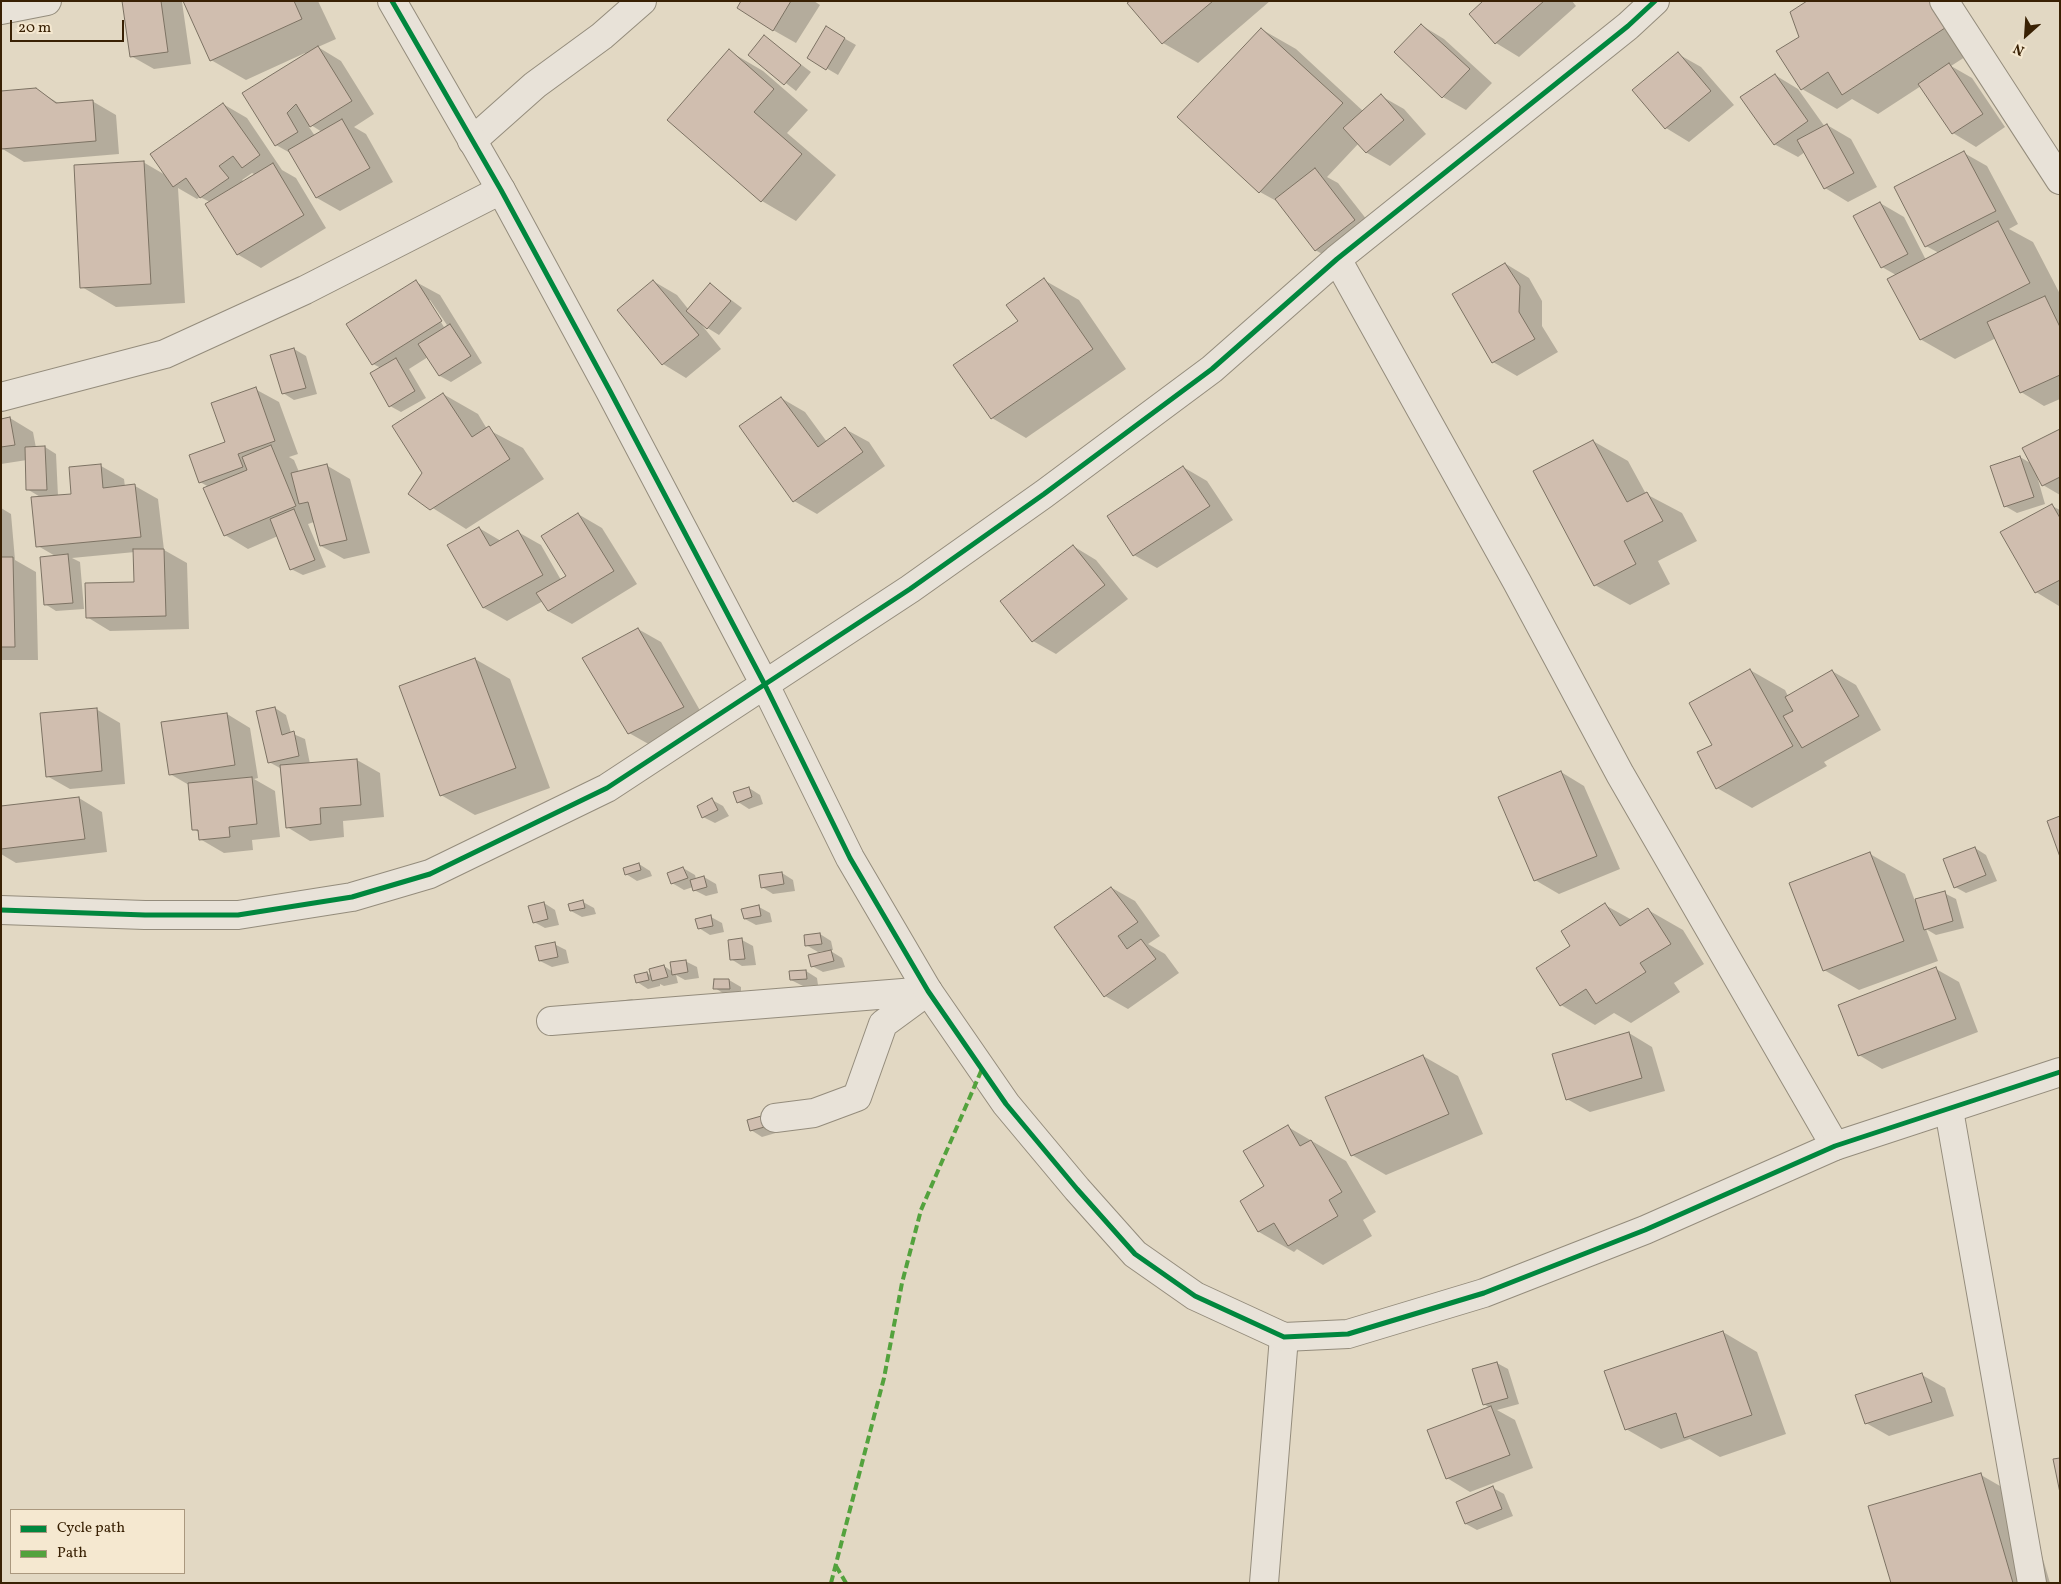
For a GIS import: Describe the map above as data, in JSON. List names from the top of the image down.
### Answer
{
  "legend": ["Cycle path", "Path"],
  "scale_bar": "20 m",
  "north": "bottom left"
}
